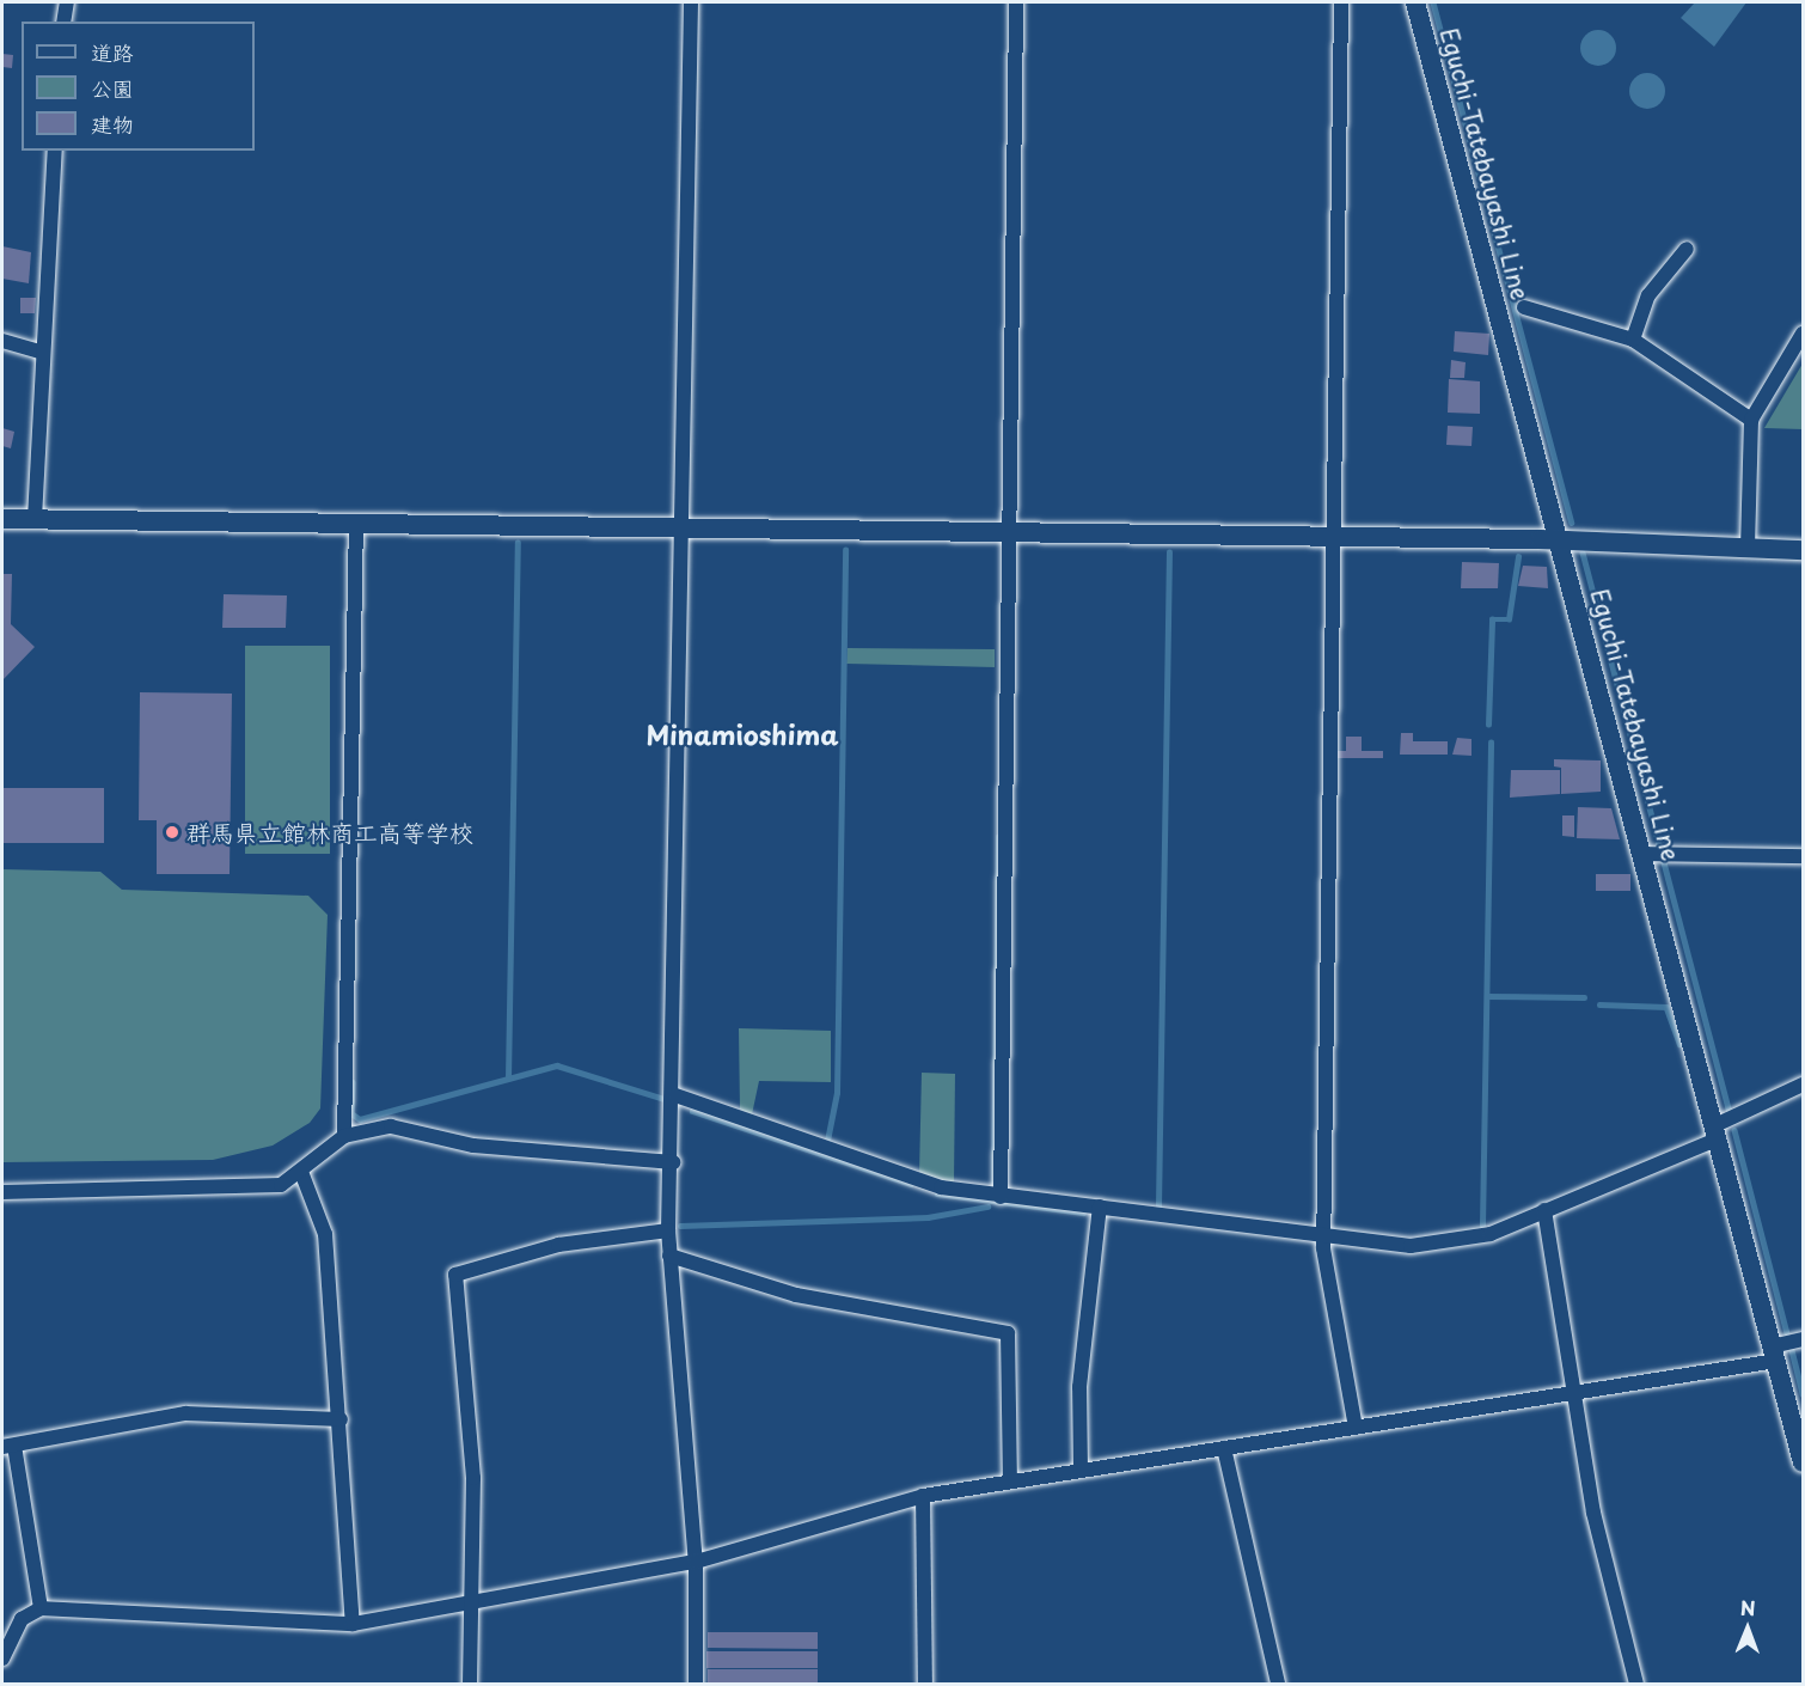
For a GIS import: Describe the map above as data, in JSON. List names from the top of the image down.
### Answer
{
  "streets": {
    "street": ["Eguchi-Tatebayashi Line"]
  },
  "districts": ["Minamioshima"],
  "places": ["群馬県立館林商工高等学校"],
  "legend": ["道路", "公園", "建物"],
  "north": "top"
}
